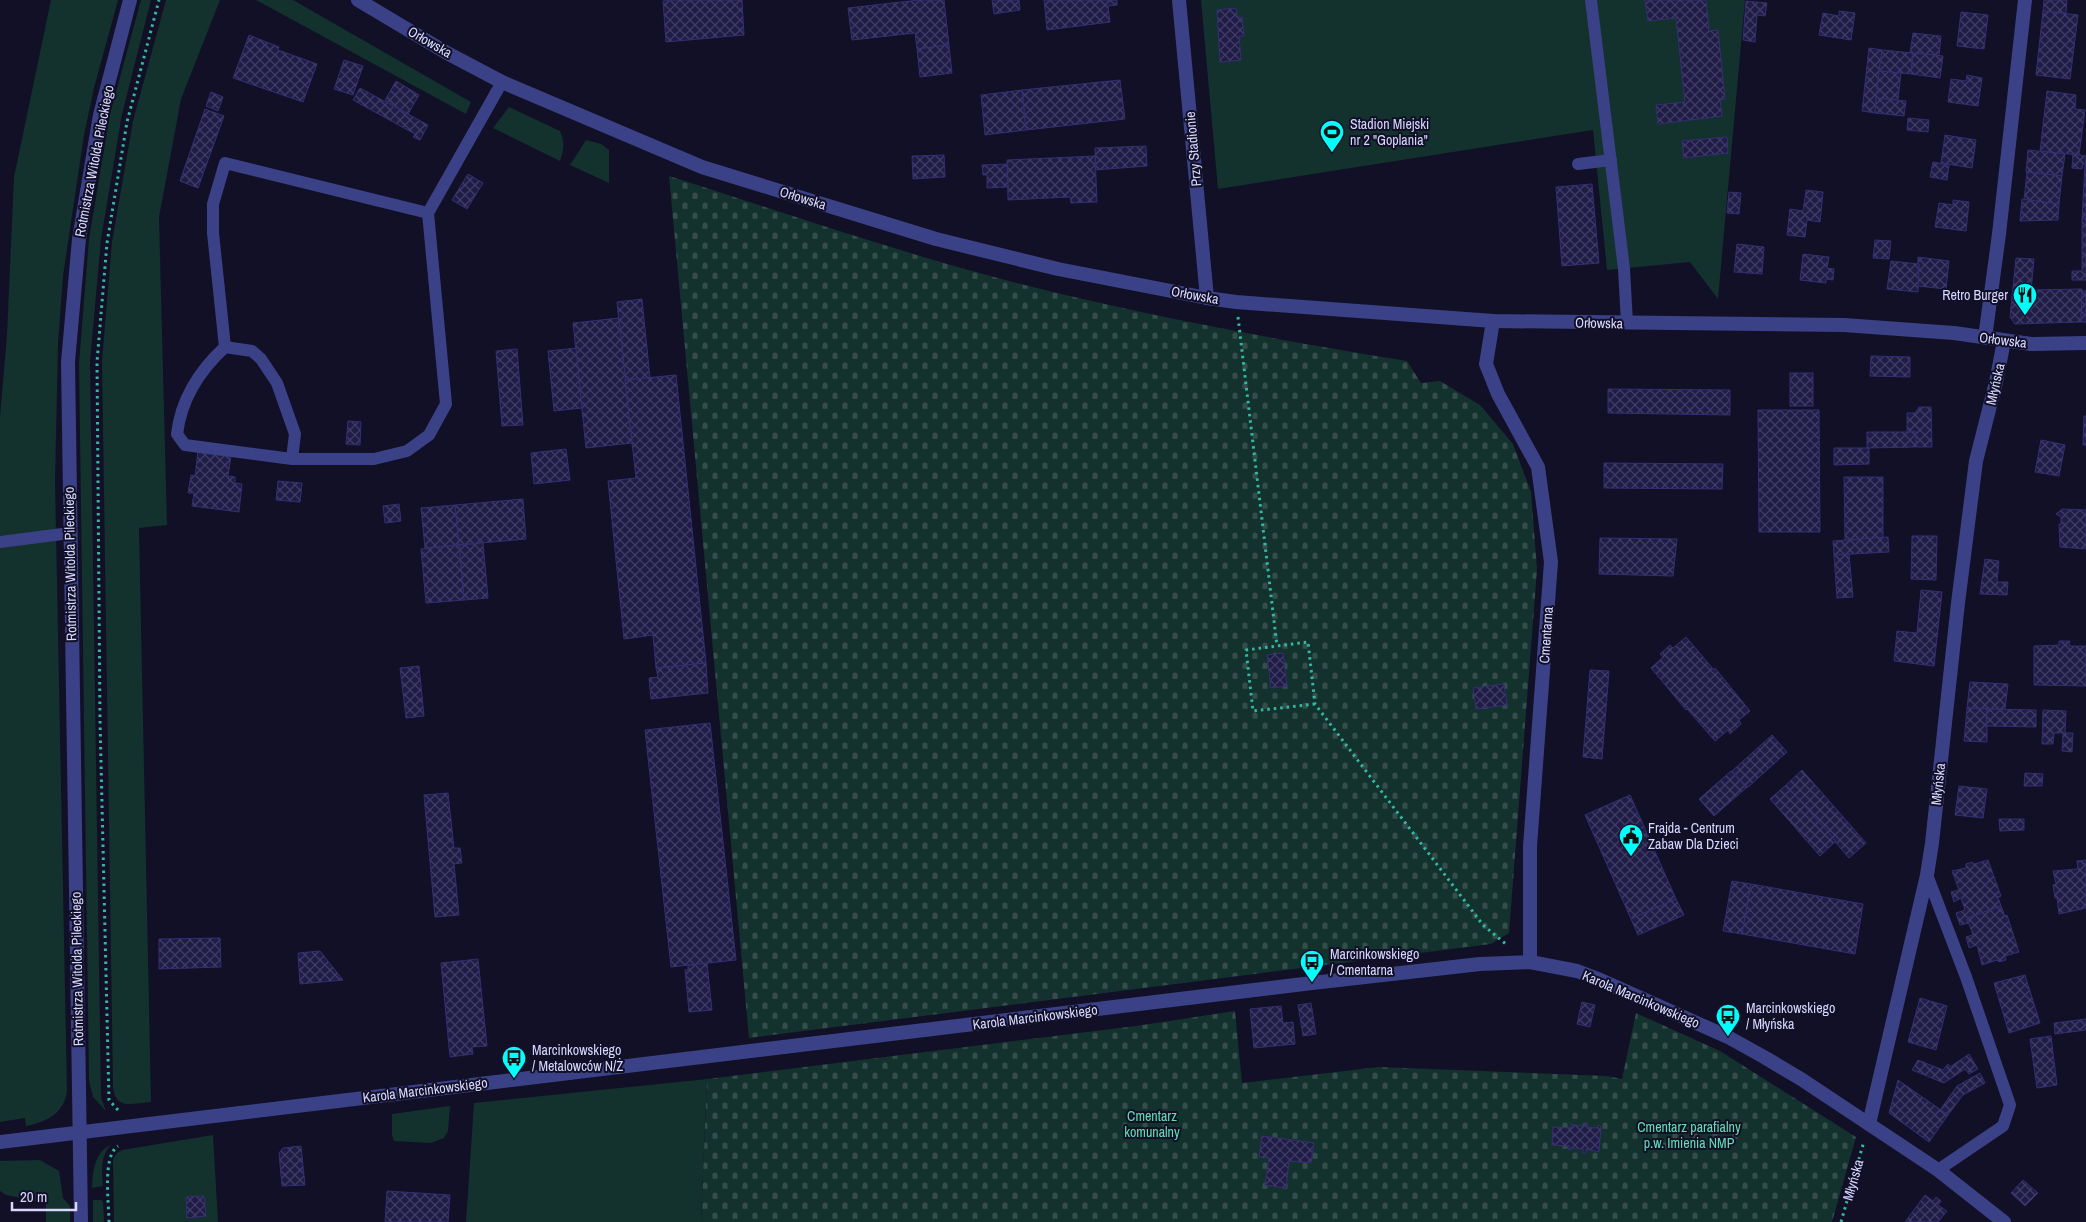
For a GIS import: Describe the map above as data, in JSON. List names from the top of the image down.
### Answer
{
  "streets": {
    "street": [
      "Orłowska",
      "Przy Stadionie",
      "Rotmistrza Witolda Pileckiego",
      "Młyńska",
      "Cmentarna",
      "Karola Marcinkowskiego"
    ]
  },
  "crossings": [
    ["Orłowska", "Przy Stadionie"],
    ["Orłowska", "Młyńska"],
    ["Orłowska", "Cmentarna"],
    ["Rotmistrza Witolda Pileckiego", "Karola Marcinkowskiego"],
    ["Młyńska", "Karola Marcinkowskiego"],
    ["Cmentarna", "Karola Marcinkowskiego"]
  ],
  "parks": ["Cmentarz komunalny", "Cmentarz parafialny p.w. Imienia NMP"],
  "places": {
    "sports": ["Stadion Miejski nr 2 \"Goplania\""],
    "restaurant": ["Retro Burger"],
    "public building": ["Frajda - Centrum Zabaw Dla Dzieci"],
    "bus stop": ["Marcinkowskiego / Cmentarna", "Marcinkowskiego / Młyńska", "Marcinkowskiego / Metalowców N/Ż"]
  },
  "scale_bar": "20 m"
}
